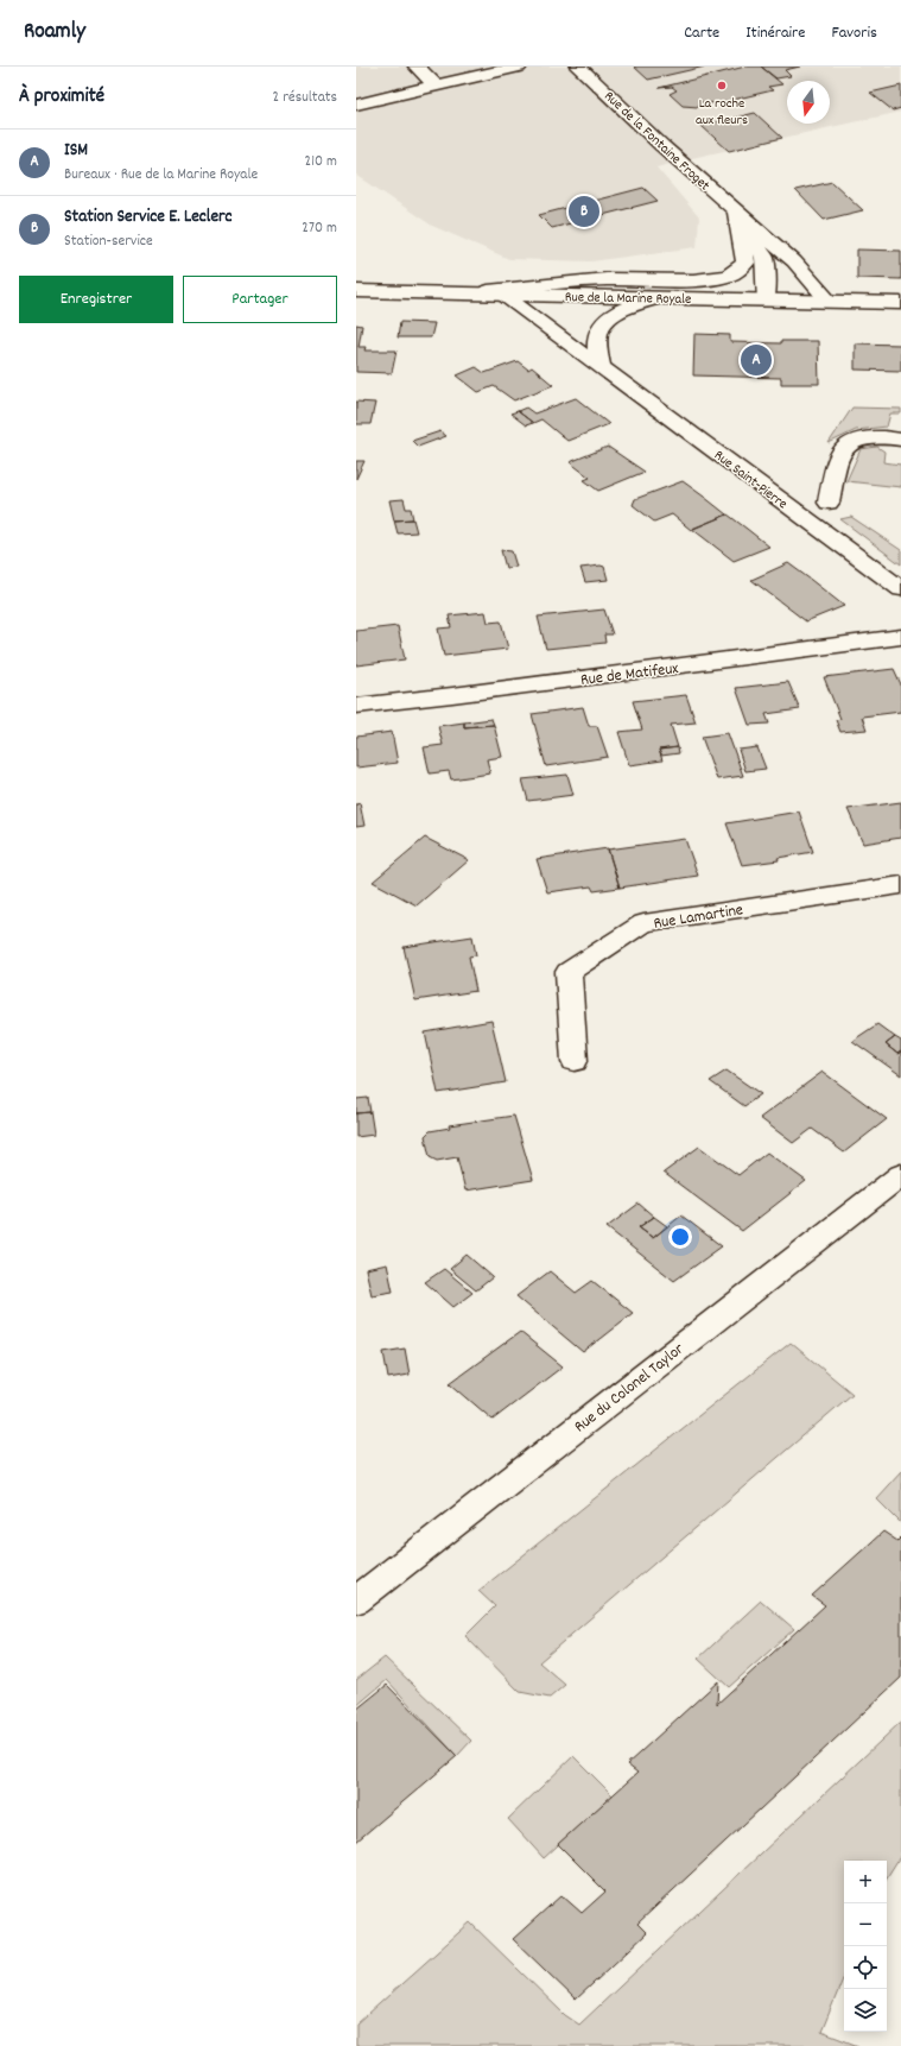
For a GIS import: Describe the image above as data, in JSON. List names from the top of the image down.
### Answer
{
  "streets": {
    "street": [
      "Rue de la Fontaine Froget",
      "Rue de la Marine Royale",
      "Rue Saint-Pierre",
      "Rue de Matifeux",
      "Rue Lamartine",
      "Rue du Colonel Taylor"
    ]
  },
  "crossings": [
    ["Rue de la Fontaine Froget", "Rue de la Marine Royale"],
    ["Rue de la Marine Royale", "Rue Saint-Pierre"]
  ],
  "places": ["La roche aux fleurs"],
  "north": "bottom",
  "page": {
    "header": "Roamly",
    "nav": ["Carte", "Itinéraire", "Favoris"],
    "heading": ["À proximité", "2 résultats"],
    "list": [
      {
        "mark": "A",
        "name": "ISM",
        "note": "Bureaux · Rue de la Marine Royale",
        "value": "210 m"
      },
      {
        "mark": "B",
        "name": "Station Service E. Leclerc",
        "note": "Station-service",
        "value": "270 m"
      }
    ],
    "pins": ["B", "A"],
    "buttons": ["Enregistrer", "Partager"],
    "map_buttons": ["+", "−"]
  }
}
